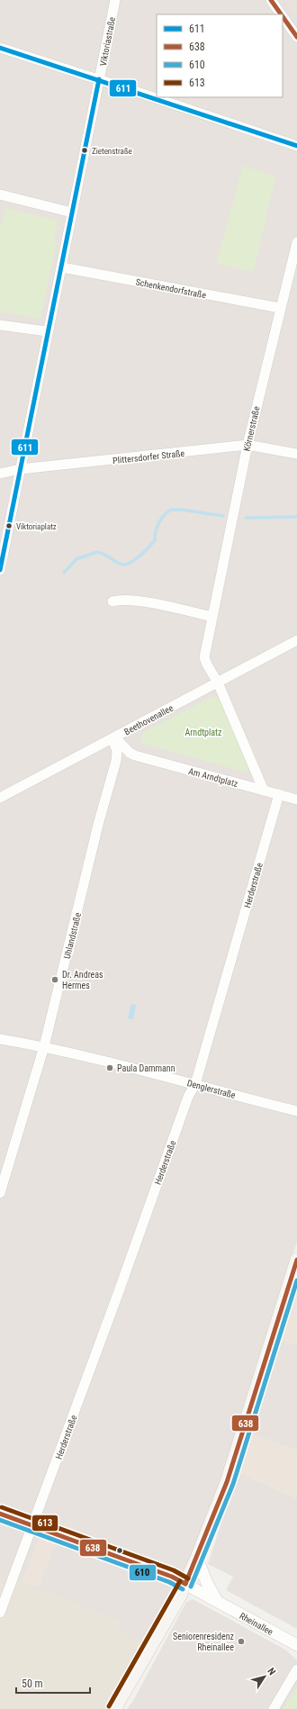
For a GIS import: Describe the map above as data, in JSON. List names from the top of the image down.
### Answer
{
  "streets": {
    "street": [
      "Viktoriastraße",
      "Schenkendorfstraße",
      "Körnerstraße",
      "Plittersdorfer Straße",
      "Beethovenallee",
      "Am Arndtplatz",
      "Herderstraße",
      "Uhlandstraße",
      "Denglerstraße",
      "Rheinallee"
    ]
  },
  "crossings": [
    ["Viktoriastraße", "Schenkendorfstraße"],
    ["Viktoriastraße", "Plittersdorfer Straße"],
    ["Schenkendorfstraße", "Körnerstraße"],
    ["Körnerstraße", "Plittersdorfer Straße"],
    ["Körnerstraße", "Beethovenallee"],
    ["Beethovenallee", "Am Arndtplatz"],
    ["Am Arndtplatz", "Herderstraße"],
    ["Herderstraße", "Denglerstraße"],
    ["Herderstraße", "Rheinallee"],
    ["Uhlandstraße", "Denglerstraße"]
  ],
  "parks": ["Arndtplatz"],
  "places": [
    "Zietenstraße",
    "Viktoriaplatz",
    "Dr. Andreas Hermes",
    "Paula Dammann",
    "Seniorenresidenz Rheinallee"
  ],
  "lines": [
    "transit line 638",
    "transit line 611",
    "transit line 610",
    "transit line 613"
  ],
  "legend": [
    "611",
    "638",
    "610",
    "613"
  ],
  "scale_bar": "50 m",
  "north": "top right"
}
